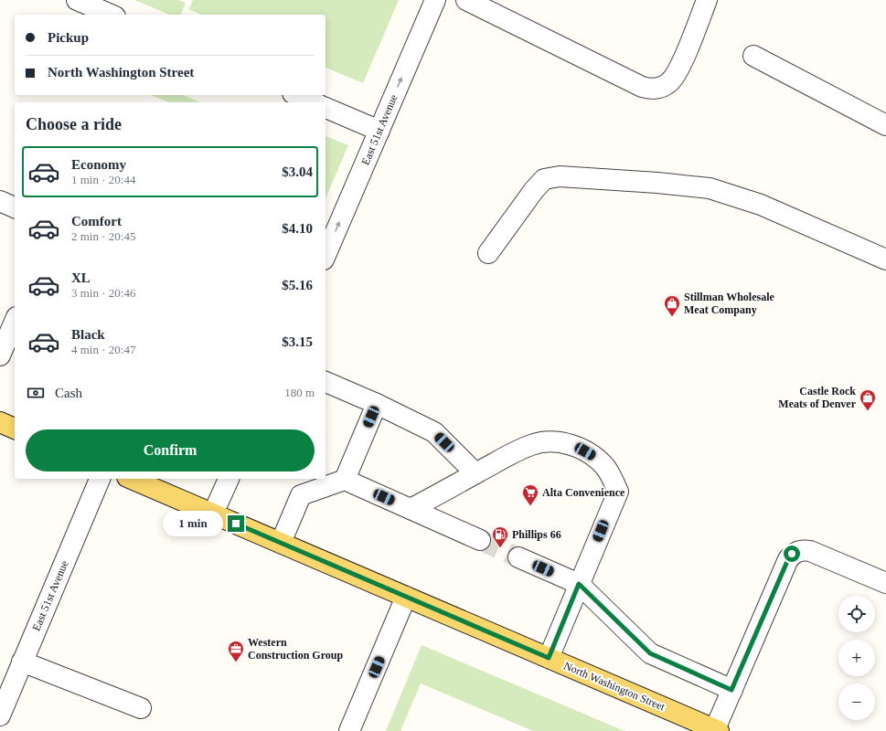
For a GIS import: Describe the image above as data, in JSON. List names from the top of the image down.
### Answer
{
  "streets": {
    "main road": ["North Washington Street"],
    "street": ["East 51st Avenue"]
  },
  "one_way": ["East 51st Avenue"],
  "places": {
    "shop": ["Stillman Wholesale Meat Company", "Castle Rock Meats of Denver"],
    "supermarket": ["Alta Convenience"],
    "fuel station": ["Phillips 66"],
    "office": ["Western Construction Group"]
  },
  "page": {
    "banner": ["Pickup", "North Washington Street"],
    "heading": "Choose a ride",
    "list": [
      {
        "name": "Economy",
        "note": "1 min · 20:44",
        "value": "$3.04"
      },
      {
        "name": "Comfort",
        "note": "2 min · 20:45",
        "value": "$4.10"
      },
      {
        "name": "XL",
        "note": "3 min · 20:46",
        "value": "$5.16"
      },
      {
        "name": "Black",
        "note": "4 min · 20:47",
        "value": "$3.15"
      }
    ],
    "pay": ["Cash", "180 m"],
    "buttons": "Confirm",
    "bubble": "1 min",
    "map_buttons": ["+", "−"]
  }
}
